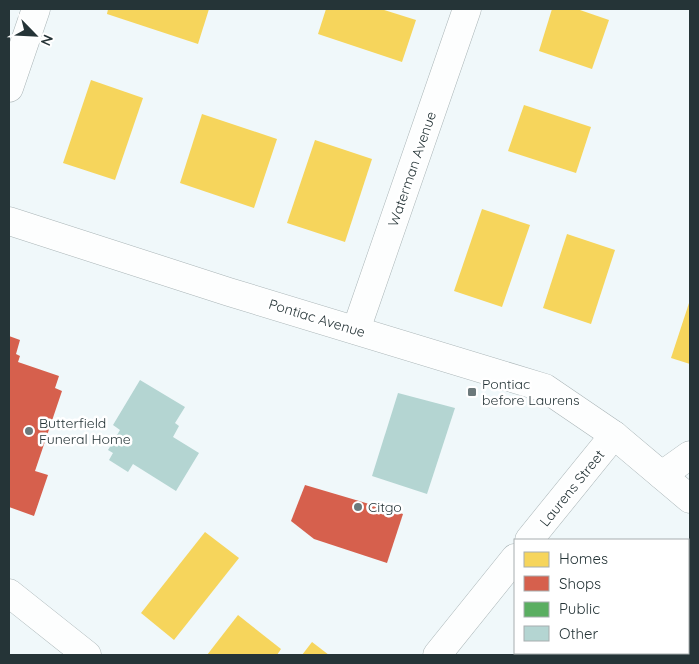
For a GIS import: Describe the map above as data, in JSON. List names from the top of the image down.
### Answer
{
  "streets": {
    "street": ["Waterman Avenue", "Pontiac Avenue", "Laurens Street"]
  },
  "crossings": [
    ["Waterman Avenue", "Pontiac Avenue"],
    ["Pontiac Avenue", "Laurens Street"]
  ],
  "places": {
    "transit": ["Pontiac before Laurens"],
    "other": ["Butterfield Funeral Home", "Citgo"]
  },
  "legend": [
    "Homes",
    "Shops",
    "Public",
    "Other"
  ],
  "north": "bottom right"
}
